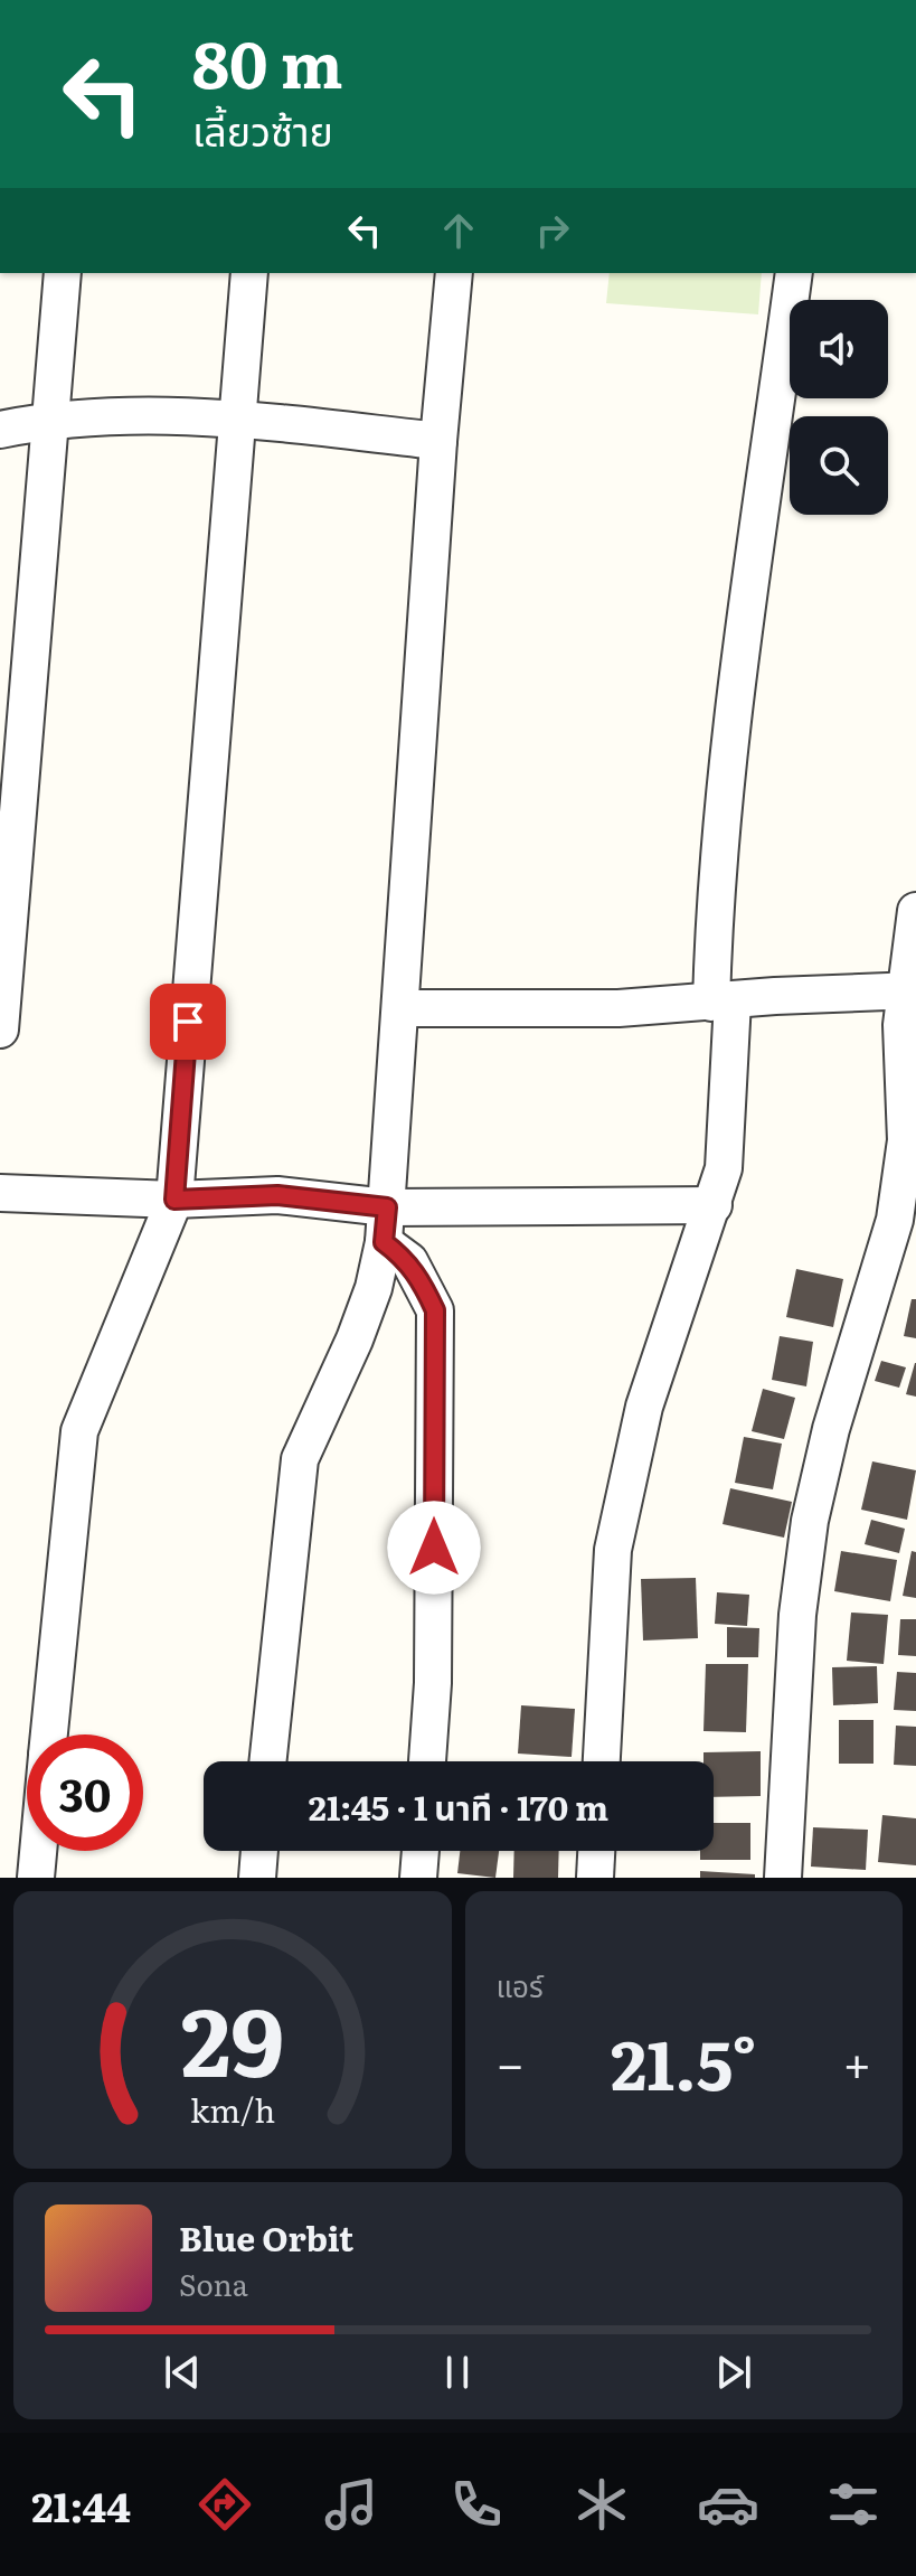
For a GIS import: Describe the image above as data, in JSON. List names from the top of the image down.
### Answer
{
  "page": {
    "turn": ["80 m", "เลี้ยวซ้าย"],
    "limit": "30",
    "trip": "21:45 · 1 นาที · 170 m",
    "tile": "แอร์",
    "heat": ["−", "21.5°", "+"],
    "song": ["Blue Orbit", "Sona"],
    "tabs": "21:44",
    "gauge": ["29", "km/h"]
  }
}
